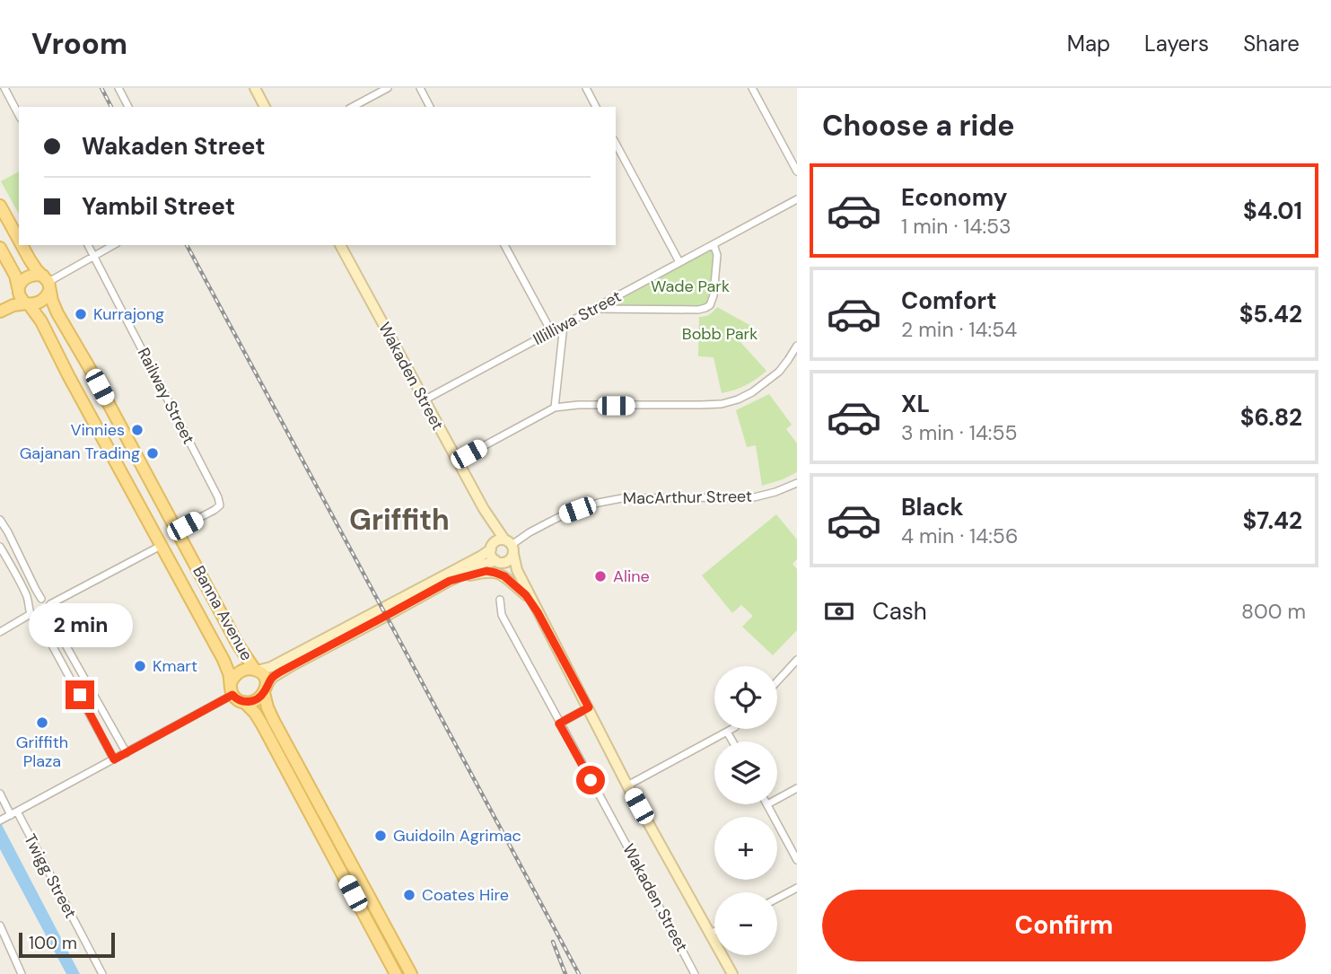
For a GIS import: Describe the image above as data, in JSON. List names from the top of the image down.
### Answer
{
  "streets": {
    "main road": ["Wakaden Street", "Banna Avenue"],
    "street": [
      "Illilliwa Street",
      "Railway Street",
      "MacArthur Street",
      "Twigg Street"
    ]
  },
  "crossings": [
    ["Illilliwa Street", "Wakaden Street"],
    ["Wakaden Street", "MacArthur Street"],
    ["Railway Street", "Banna Avenue"]
  ],
  "districts": ["Griffith"],
  "parks": ["Wade Park", "Bobb Park"],
  "places": [
    "Kurrajong",
    "Vinnies",
    "Gajanan Trading",
    "Aline",
    "Kmart",
    "Griffith Plaza",
    "Guidoiln Agrimac",
    "Coates Hire"
  ],
  "scale_bar": "100 m",
  "page": {
    "header": "Vroom",
    "nav": ["Map", "Layers", "Share"],
    "heading": "Choose a ride",
    "banner": ["Wakaden Street", "Yambil Street"],
    "list": [
      {
        "name": "Economy",
        "note": "1 min · 14:53",
        "value": "$4.01"
      },
      {
        "name": "Comfort",
        "note": "2 min · 14:54",
        "value": "$5.42"
      },
      {
        "name": "XL",
        "note": "3 min · 14:55",
        "value": "$6.82"
      },
      {
        "name": "Black",
        "note": "4 min · 14:56",
        "value": "$7.42"
      }
    ],
    "pay": ["Cash", "800 m"],
    "bubble": "2 min",
    "map_buttons": ["+", "−"],
    "buttons": "Confirm",
    "scale": "100 m"
  }
}
